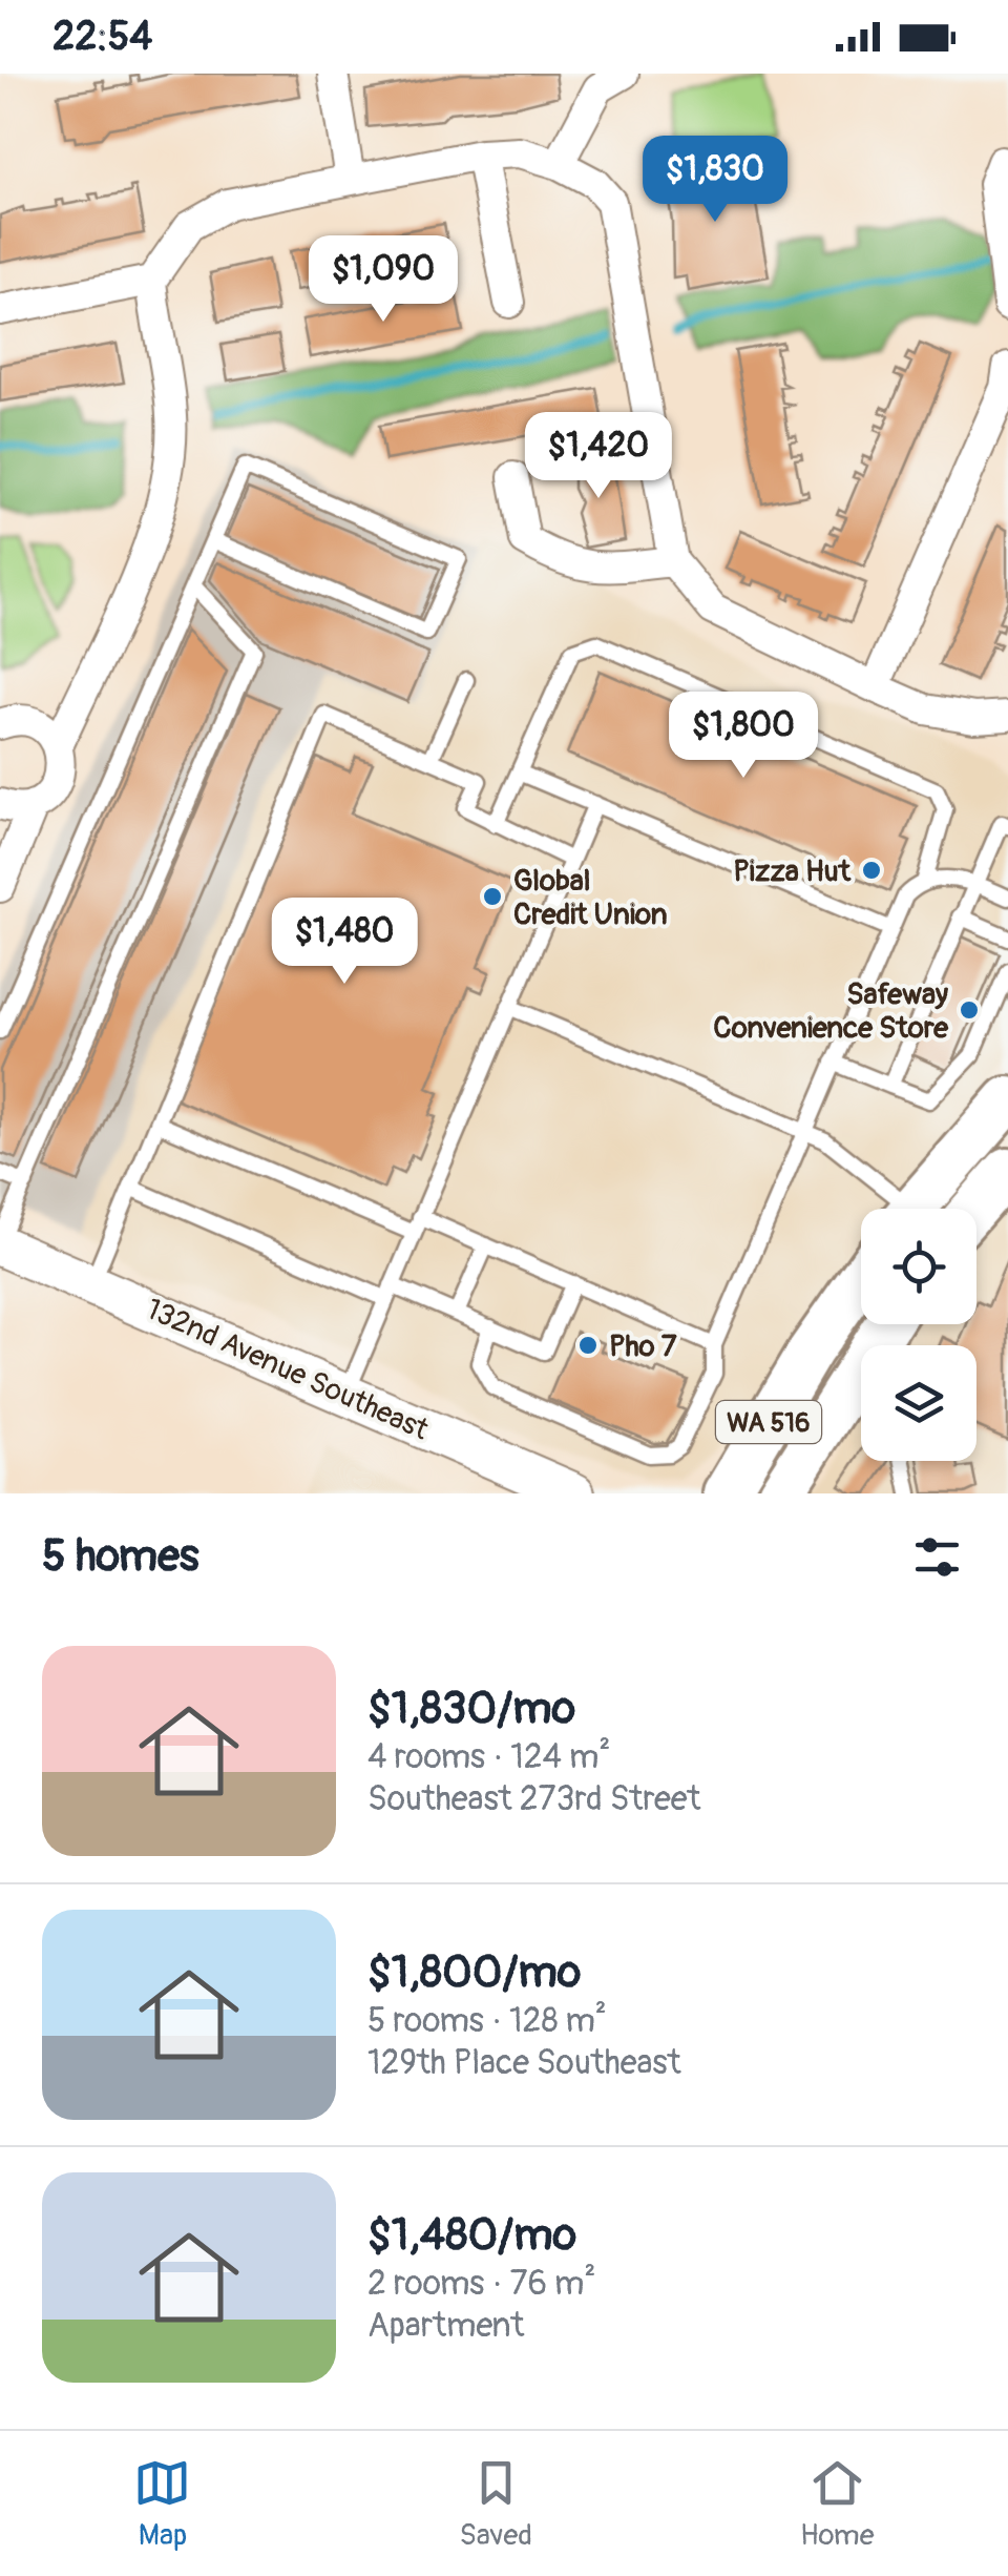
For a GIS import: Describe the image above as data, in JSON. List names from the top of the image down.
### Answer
{
  "streets": {
    "main road": ["132nd Avenue Southeast", "WA 516"]
  },
  "places": [
    "Pizza Hut",
    "Global Credit Union",
    "Safeway Convenience Store",
    "Pho 7"
  ],
  "page": {
    "status": "22:54",
    "price": [
      "$1,830",
      "$1,090",
      "$1,420",
      "$1,800",
      "$1,480"
    ],
    "heading": "5 homes",
    "list": [
      {
        "name": "$1,830/mo",
        "note": "4 rooms · 124 m² · Southeast 273rd Street"
      },
      {
        "name": "$1,800/mo",
        "note": "5 rooms · 128 m² · 129th Place Southeast"
      },
      {
        "name": "$1,480/mo",
        "note": "2 rooms · 76 m² · Apartment"
      }
    ],
    "tabs": ["Map", "Saved", "Home"]
  }
}
